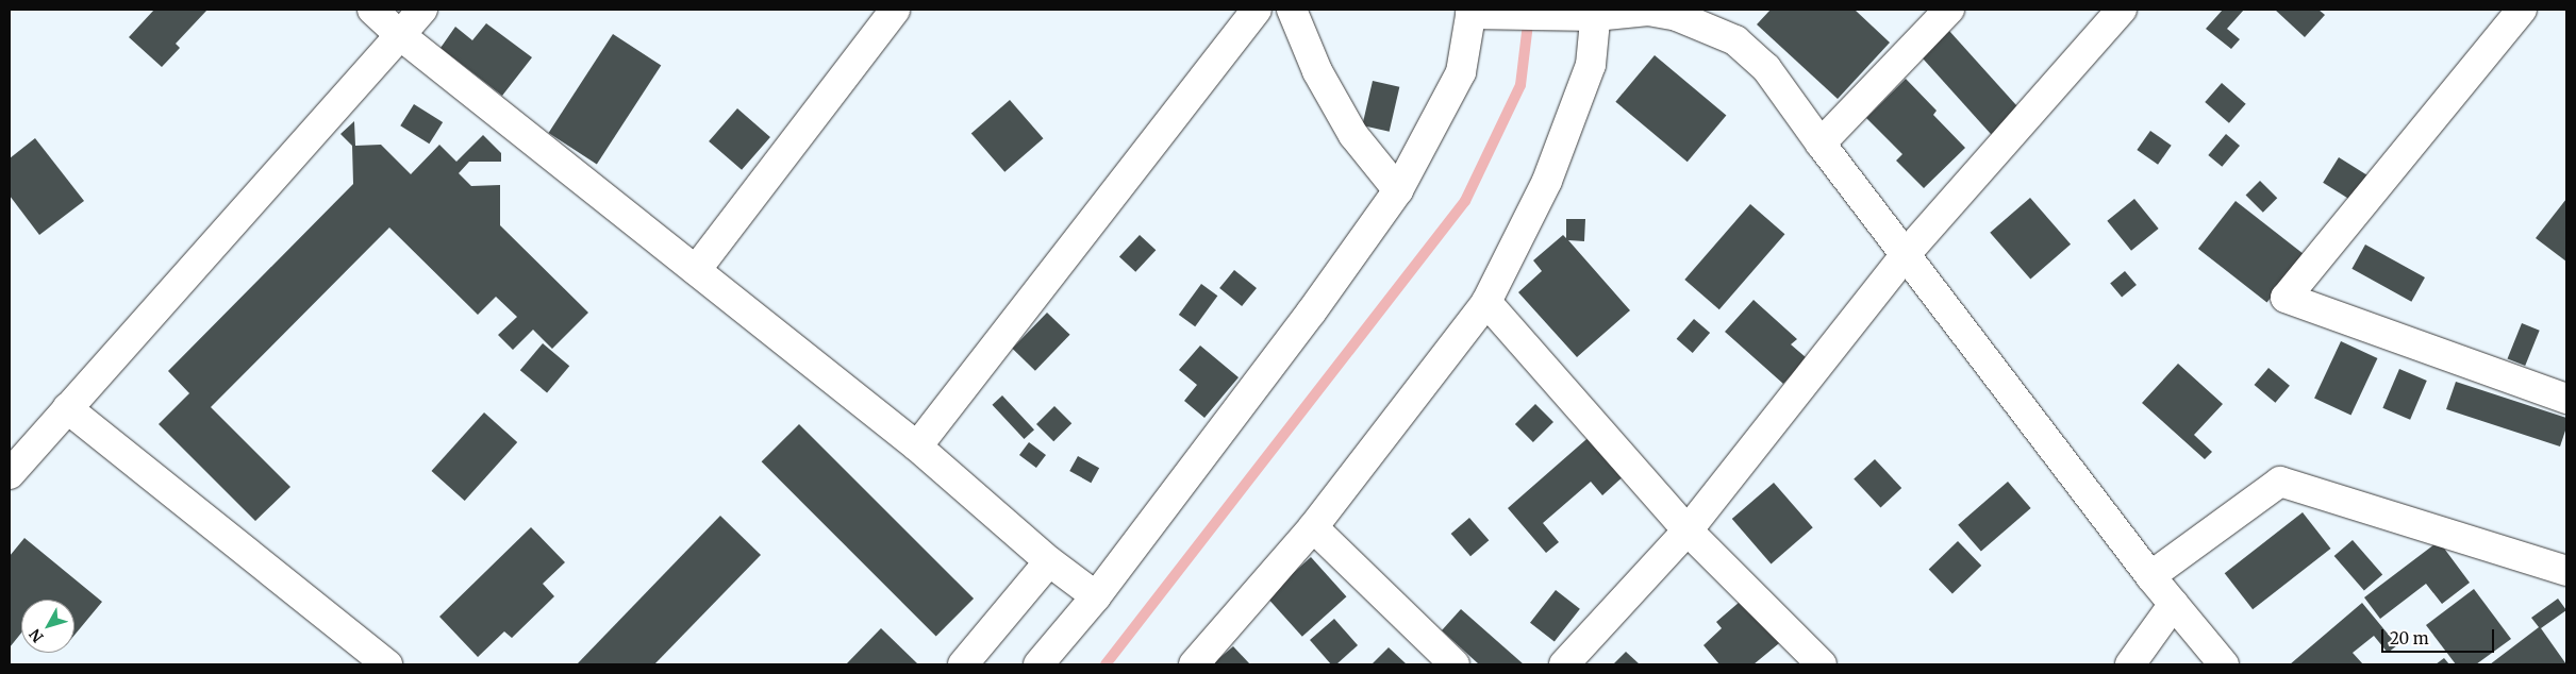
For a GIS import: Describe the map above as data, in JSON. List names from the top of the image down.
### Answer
{
  "scale_bar": "20 m",
  "north": "bottom left"
}
